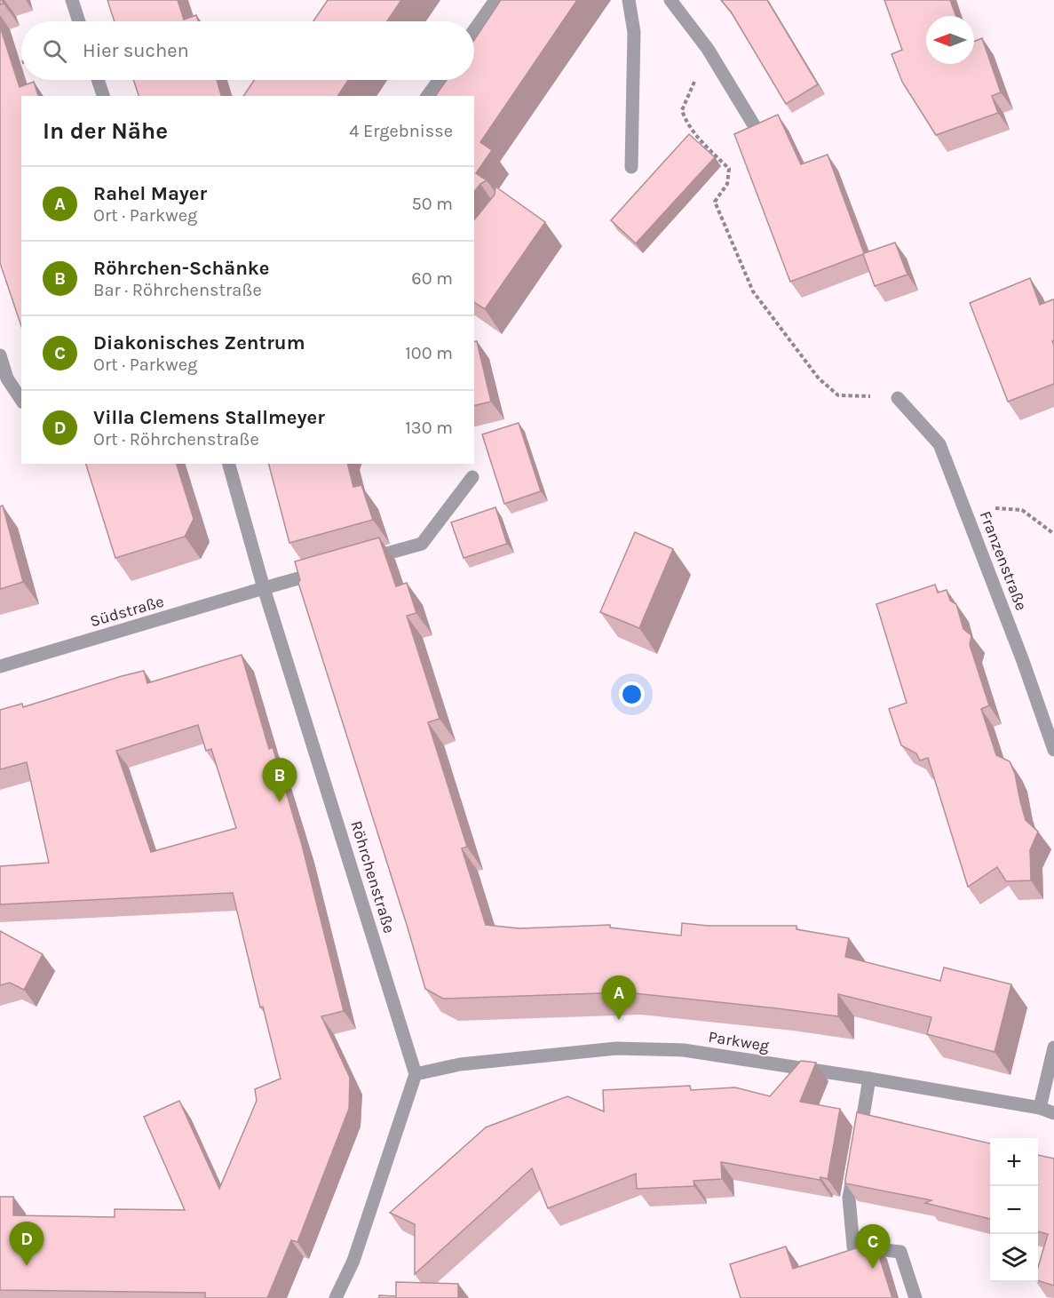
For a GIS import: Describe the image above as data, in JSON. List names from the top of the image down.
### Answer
{
  "streets": {
    "street": [
      "Franzenstraße",
      "Südstraße",
      "Röhrchenstraße",
      "Parkweg"
    ]
  },
  "crossings": [
    ["Südstraße", "Röhrchenstraße"],
    ["Röhrchenstraße", "Parkweg"]
  ],
  "north": "left",
  "page": {
    "search": "Hier suchen",
    "heading": ["In der Nähe", "4 Ergebnisse"],
    "list": [
      {
        "mark": "A",
        "name": "Rahel Mayer",
        "note": "Ort · Parkweg",
        "value": "50 m"
      },
      {
        "mark": "B",
        "name": "Röhrchen-Schänke",
        "note": "Bar · Röhrchenstraße",
        "value": "60 m"
      },
      {
        "mark": "C",
        "name": "Diakonisches Zentrum",
        "note": "Ort · Parkweg",
        "value": "100 m"
      },
      {
        "mark": "D",
        "name": "Villa Clemens Stallmeyer",
        "note": "Ort · Röhrchenstraße",
        "value": "130 m"
      }
    ],
    "pins": [
      "B",
      "A",
      "D",
      "C"
    ],
    "map_buttons": ["+", "−"]
  }
}
